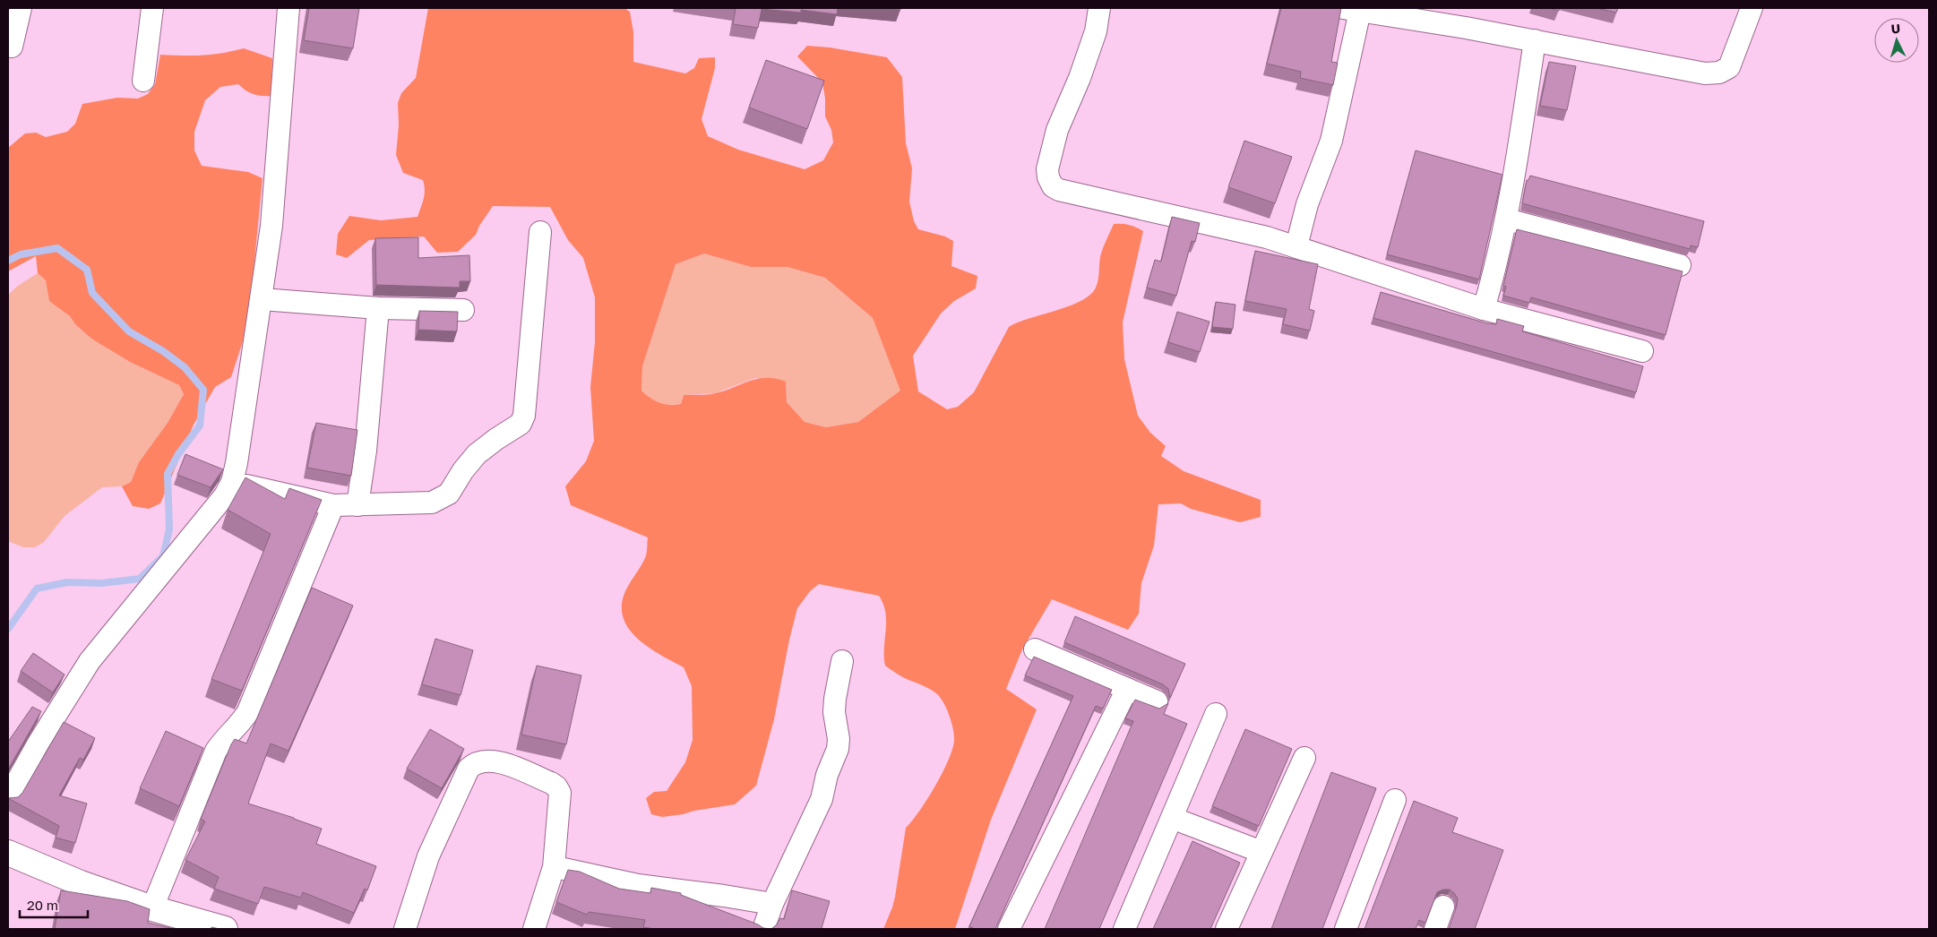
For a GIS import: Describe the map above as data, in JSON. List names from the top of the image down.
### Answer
{
  "scale_bar": "20 m",
  "north": "top"
}
